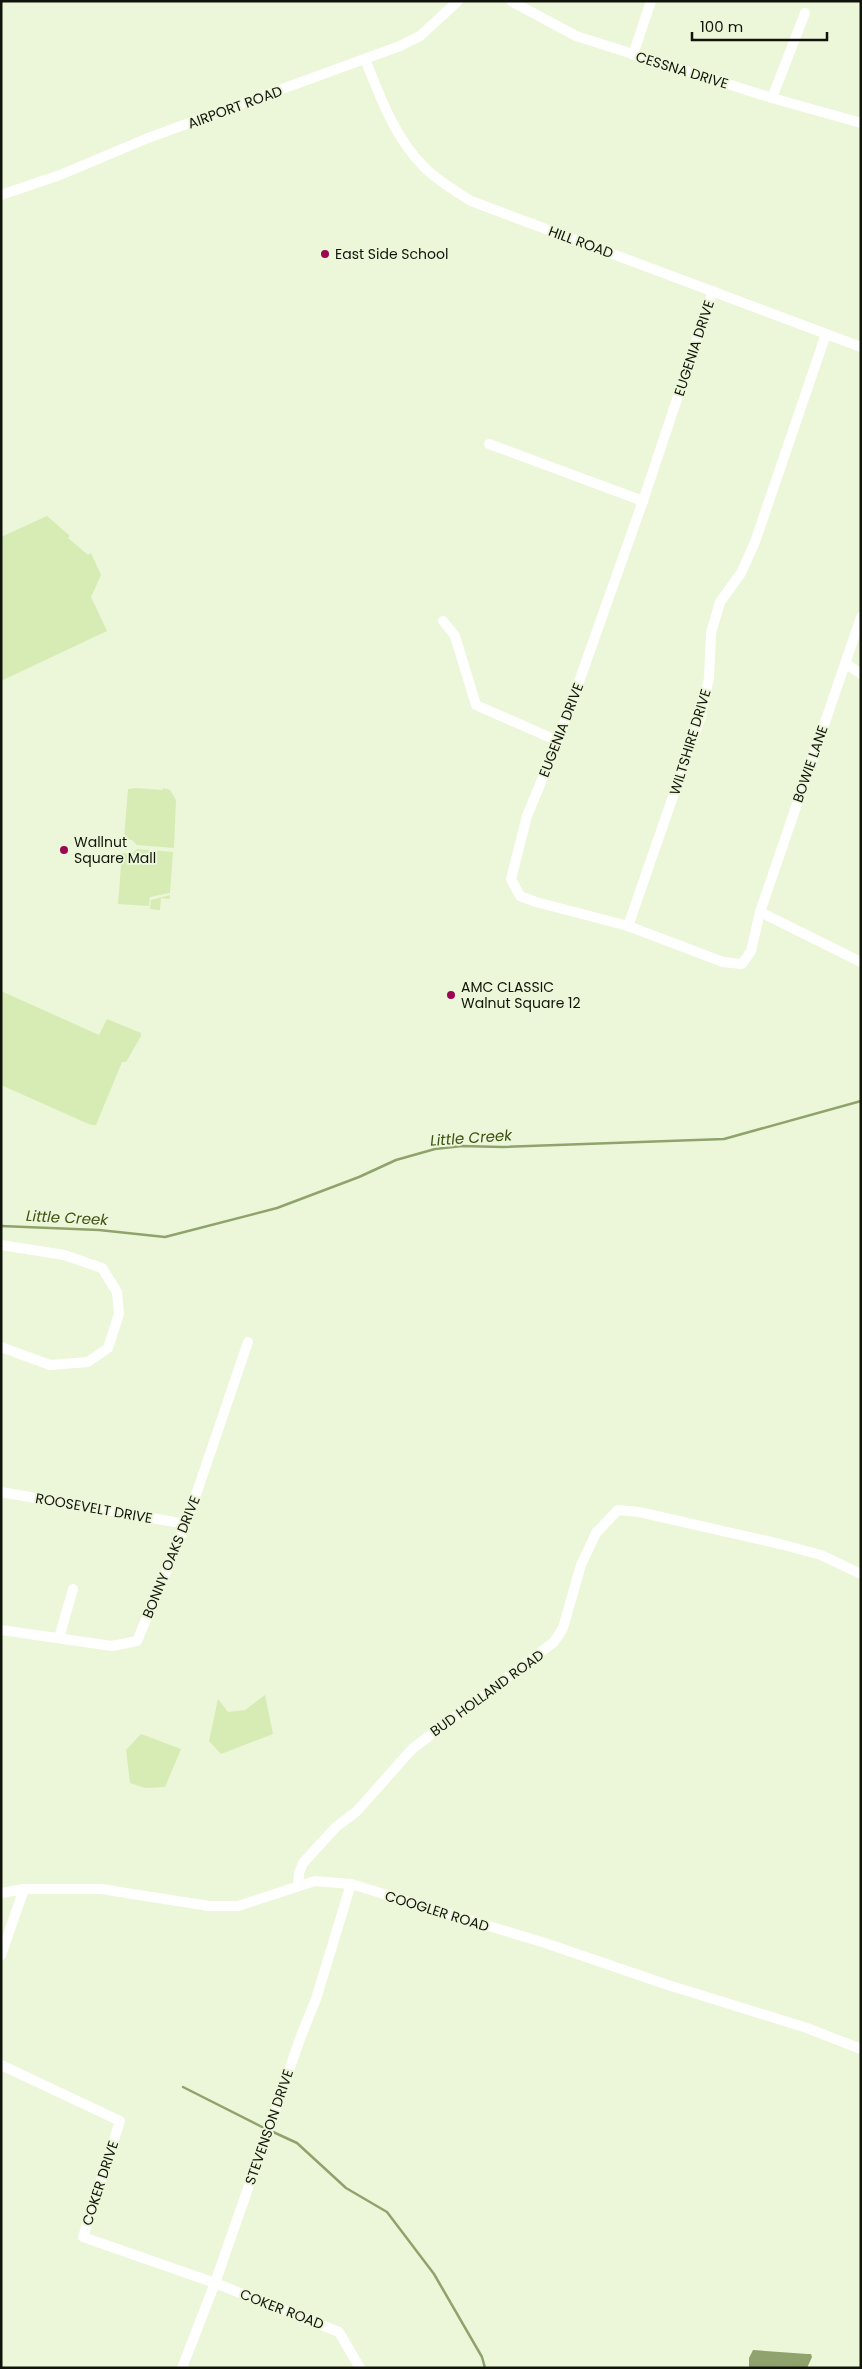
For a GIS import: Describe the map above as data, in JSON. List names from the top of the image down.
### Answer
{
  "streets": {
    "street": [
      "CESSNA DRIVE",
      "AIRPORT ROAD",
      "HILL ROAD",
      "EUGENIA DRIVE",
      "WILTSHIRE DRIVE",
      "BOWIE LANE",
      "ROOSEVELT DRIVE",
      "BONNY OAKS DRIVE",
      "BUD HOLLAND ROAD",
      "COOGLER ROAD",
      "STEVENSON DRIVE",
      "COKER DRIVE",
      "COKER ROAD"
    ]
  },
  "crossings": [
    ["AIRPORT ROAD", "HILL ROAD"],
    ["HILL ROAD", "EUGENIA DRIVE"],
    ["HILL ROAD", "WILTSHIRE DRIVE"],
    ["EUGENIA DRIVE", "WILTSHIRE DRIVE"],
    ["EUGENIA DRIVE", "BOWIE LANE"],
    ["ROOSEVELT DRIVE", "BONNY OAKS DRIVE"],
    ["BUD HOLLAND ROAD", "COOGLER ROAD"],
    ["COOGLER ROAD", "STEVENSON DRIVE"],
    ["STEVENSON DRIVE", "COKER DRIVE"],
    ["STEVENSON DRIVE", "COKER ROAD"],
    ["COKER DRIVE", "COKER ROAD"]
  ],
  "water": ["Little Creek"],
  "places": ["East Side School", "Wallnut Square Mall", "AMC CLASSIC Walnut Square 12"],
  "scale_bar": "100 m"
}
